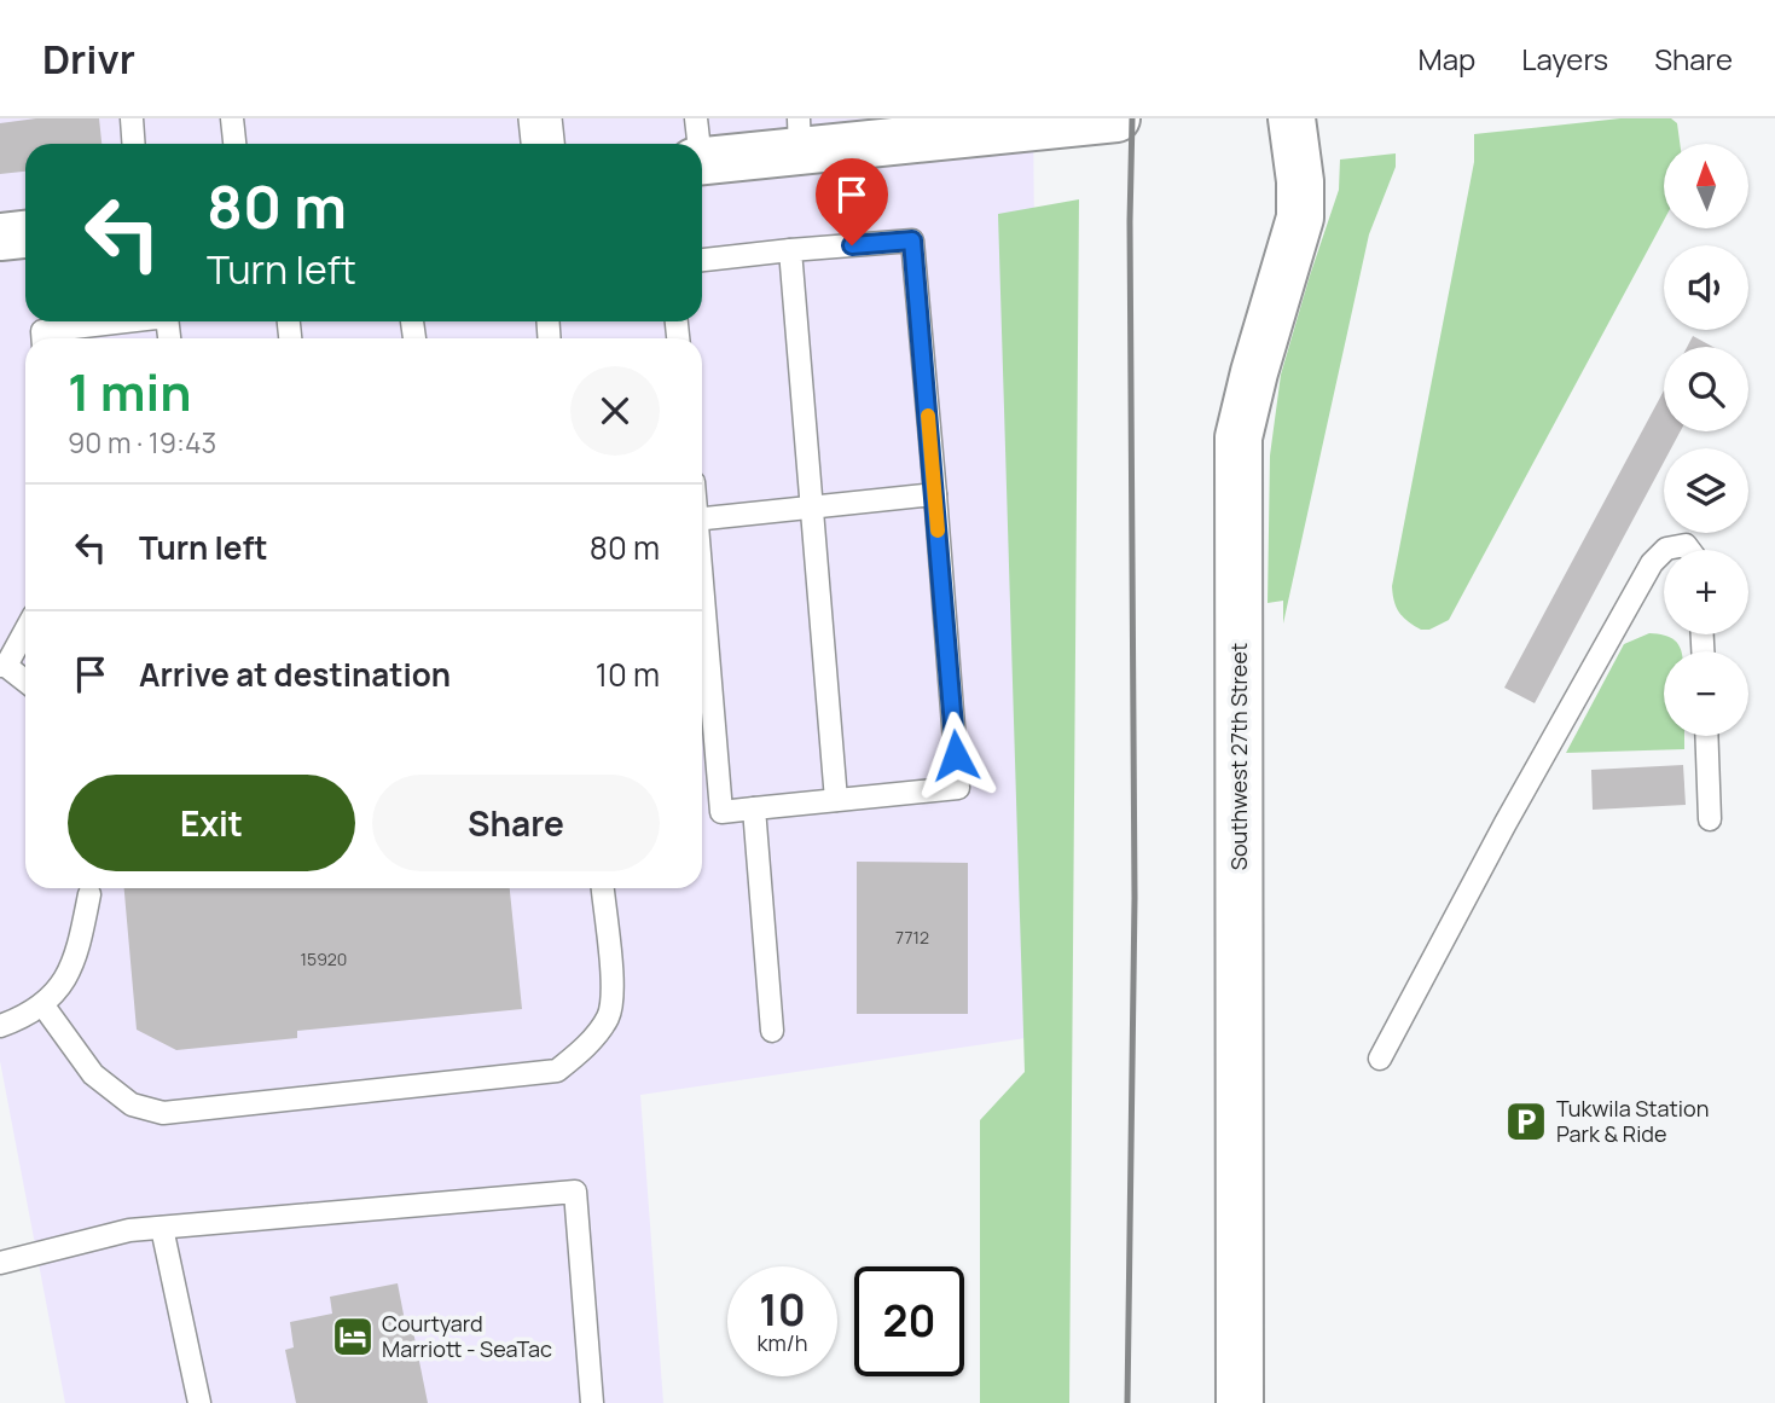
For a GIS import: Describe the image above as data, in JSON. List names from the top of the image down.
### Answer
{
  "streets": {
    "street": ["Southwest 27th Street"]
  },
  "places": {
    "parking": ["Tukwila Station Park & Ride"],
    "hotel": ["Courtyard Marriott - SeaTac"]
  },
  "house_numbers": ["7712", "15920"],
  "north": "top",
  "page": {
    "header": "Drivr",
    "nav": ["Map", "Layers", "Share"],
    "map_buttons": ["+", "−"],
    "turn": ["80 m", "Turn left"],
    "heading": ["1 min", "90 m · 19:43"],
    "list": [
      {
        "name": "Turn left",
        "value": "80 m"
      },
      {
        "name": "Arrive at destination",
        "value": "10 m"
      }
    ],
    "buttons": ["Exit", "Share"],
    "speed": "10 km/h",
    "limit": "20"
  }
}
